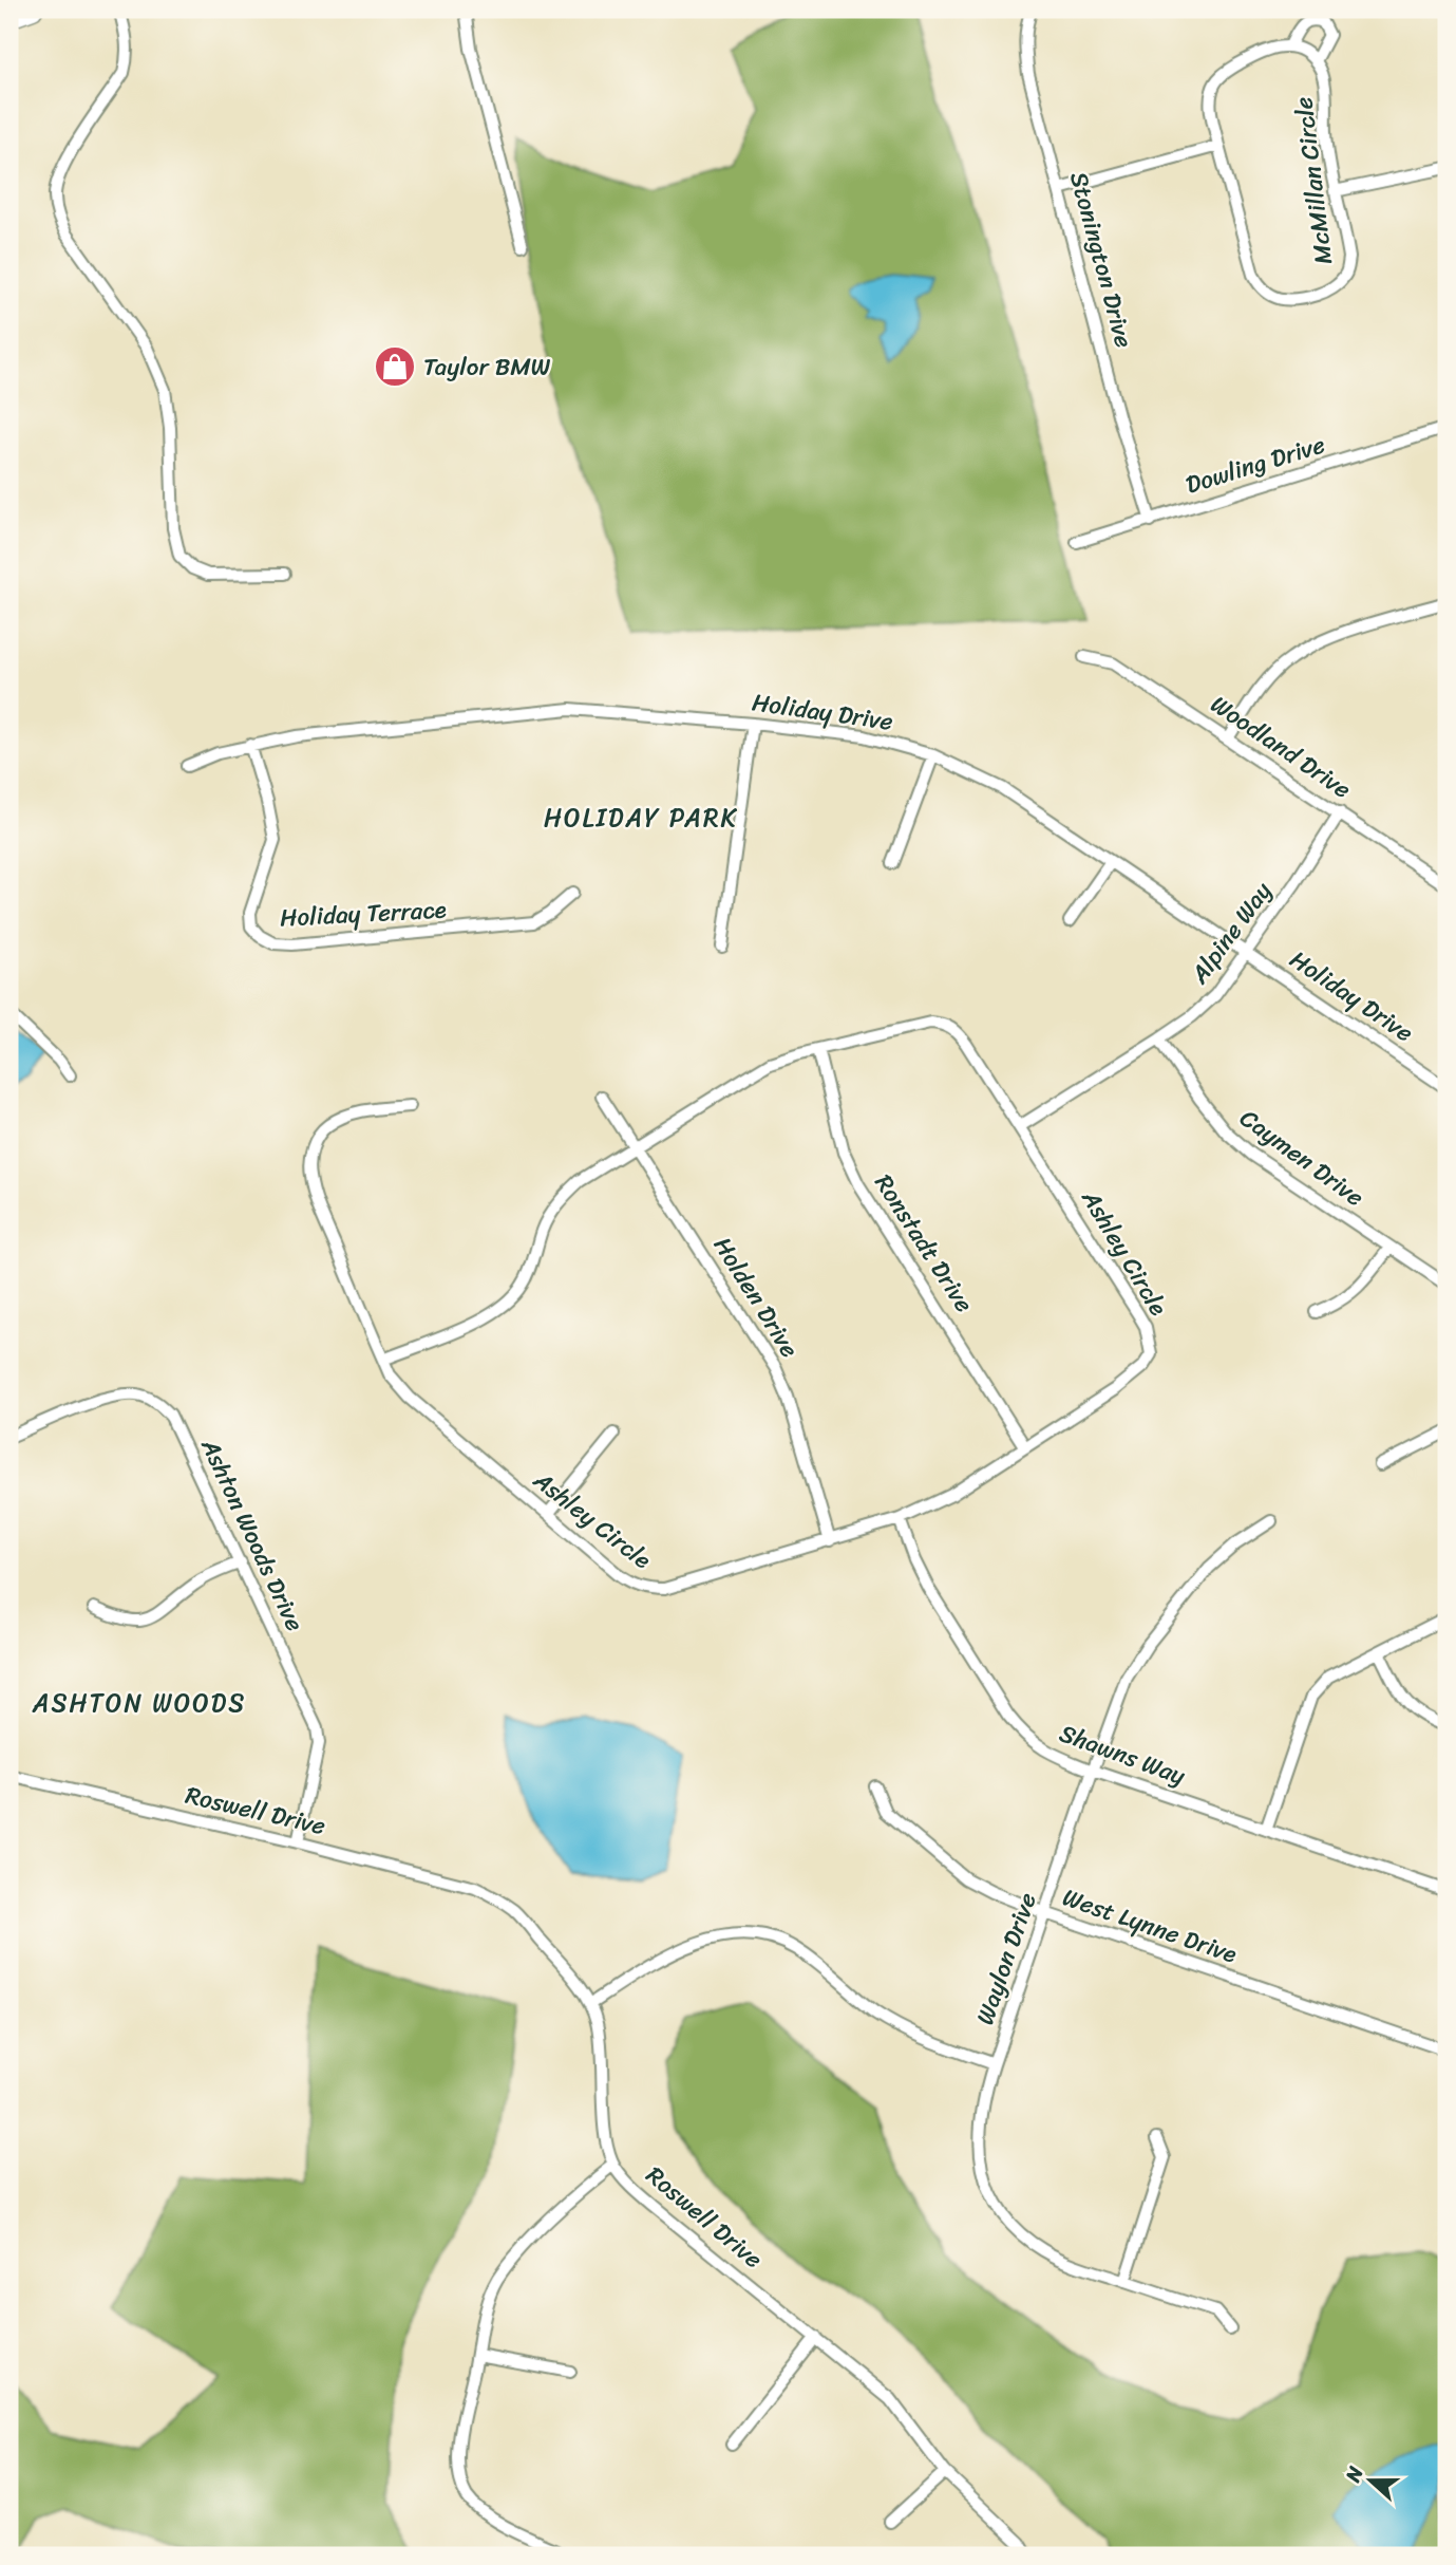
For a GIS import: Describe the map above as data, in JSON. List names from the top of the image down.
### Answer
{
  "streets": {
    "street": [
      "McMillan Circle",
      "Stonington Drive",
      "Dowling Drive",
      "Holiday Drive",
      "Woodland Drive",
      "Holiday Terrace",
      "Alpine Way",
      "Caymen Drive",
      "Ronstadt Drive",
      "Ashley Circle",
      "Holden Drive",
      "Ashton Woods Drive",
      "Shawns Way",
      "Roswell Drive",
      "West Lynne Drive",
      "Waylon Drive"
    ]
  },
  "crossings": [
    ["Stonington Drive", "Dowling Drive"],
    ["Holiday Drive", "Holiday Terrace"],
    ["Holiday Drive", "Alpine Way"],
    ["Woodland Drive", "Alpine Way"],
    ["Alpine Way", "Caymen Drive"],
    ["Alpine Way", "Ashley Circle"],
    ["Ronstadt Drive", "Ashley Circle"],
    ["Ashley Circle", "Holden Drive"],
    ["Ashley Circle", "Shawns Way"],
    ["Ashton Woods Drive", "Roswell Drive"],
    ["Shawns Way", "Waylon Drive"],
    ["West Lynne Drive", "Waylon Drive"]
  ],
  "districts": ["HOLIDAY PARK", "ASHTON WOODS"],
  "places": {
    "shop": ["Taylor BMW"]
  },
  "north": "left"
}
